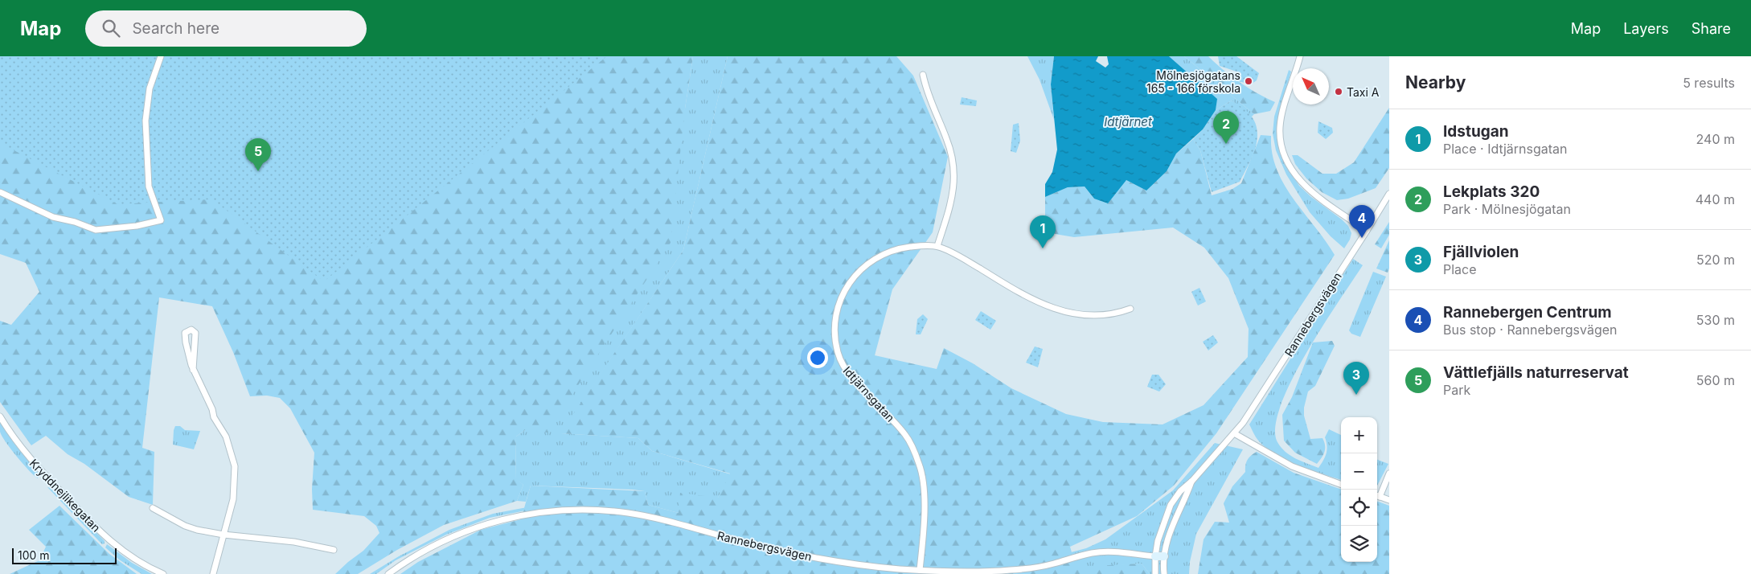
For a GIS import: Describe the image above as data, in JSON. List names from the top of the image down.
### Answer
{
  "streets": {
    "street": ["Rannebergsvägen", "Idtjärnsgatan", "Kryddnejlikegatan"]
  },
  "crossings": [
    ["Rannebergsvägen", "Idtjärnsgatan"]
  ],
  "water": ["Idtjärnet"],
  "places": ["Mölnesjögatans 165 - 166 förskola", "Taxi A"],
  "scale_bar": "100 m",
  "north": "top left",
  "page": {
    "header": "Map",
    "search": "Search here",
    "nav": ["Map", "Layers", "Share"],
    "heading": ["Nearby", "5 results"],
    "list": [
      {
        "mark": "1",
        "name": "Idstugan",
        "note": "Place · Idtjärnsgatan",
        "value": "240 m"
      },
      {
        "mark": "2",
        "name": "Lekplats 320",
        "note": "Park · Mölnesjögatan",
        "value": "440 m"
      },
      {
        "mark": "3",
        "name": "Fjällviolen",
        "note": "Place",
        "value": "520 m"
      },
      {
        "mark": "4",
        "name": "Rannebergen Centrum",
        "note": "Bus stop · Rannebergsvägen",
        "value": "530 m"
      },
      {
        "mark": "5",
        "name": "Vättlefjälls naturreservat",
        "note": "Park",
        "value": "560 m"
      }
    ],
    "pins": [
      "2",
      "5",
      "4",
      "1",
      "3"
    ],
    "map_buttons": ["+", "−"],
    "scale": "100 m"
  }
}
